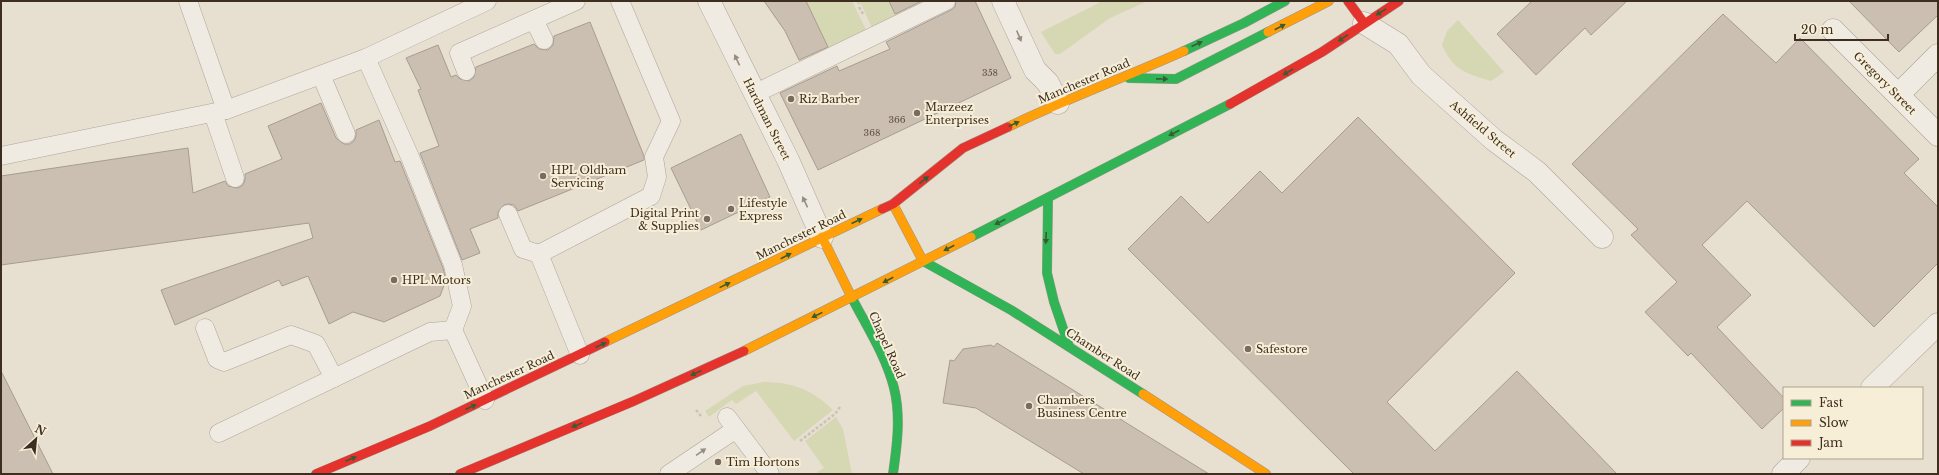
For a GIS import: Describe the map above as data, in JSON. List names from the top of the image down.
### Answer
{
  "streets": {
    "main road": ["Manchester Road", "Chapel Road", "Chamber Road"],
    "street": ["Gregory Street", "Hardman Street", "Ashfield Street"]
  },
  "crossings": [
    ["Manchester Road", "Hardman Street"],
    ["Manchester Road", "Chapel Road"],
    ["Hardman Street", "Chapel Road"]
  ],
  "one_way": ["Hardman Street"],
  "places": [
    "Riz Barber",
    "Marzeez Enterprises",
    "HPL Oldham Servicing",
    "Lifestyle Express",
    "Digital Print & Supplies",
    "HPL Motors",
    "Safestore",
    "Chambers Business Centre",
    "Tim Hortons"
  ],
  "house_numbers": ["358", "366", "368"],
  "legend": ["Fast", "Slow", "Jam"],
  "scale_bar": "20 m",
  "north": "top right"
}
